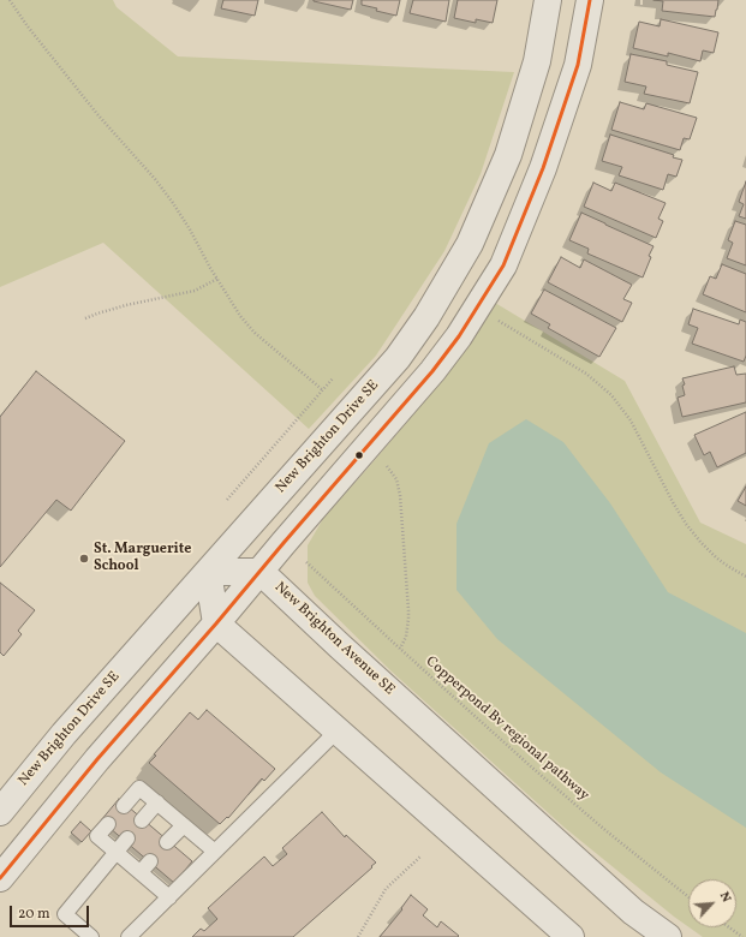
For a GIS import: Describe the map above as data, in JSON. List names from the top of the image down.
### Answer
{
  "streets": {
    "street": ["New Brighton Drive SE", "New Brighton Avenue SE"],
    "path": ["Copperpond Bv regional pathway"]
  },
  "crossings": [
    ["New Brighton Drive SE", "New Brighton Avenue SE"]
  ],
  "places": ["St. Marguerite School"],
  "scale_bar": "20 m",
  "north": "top right"
}
